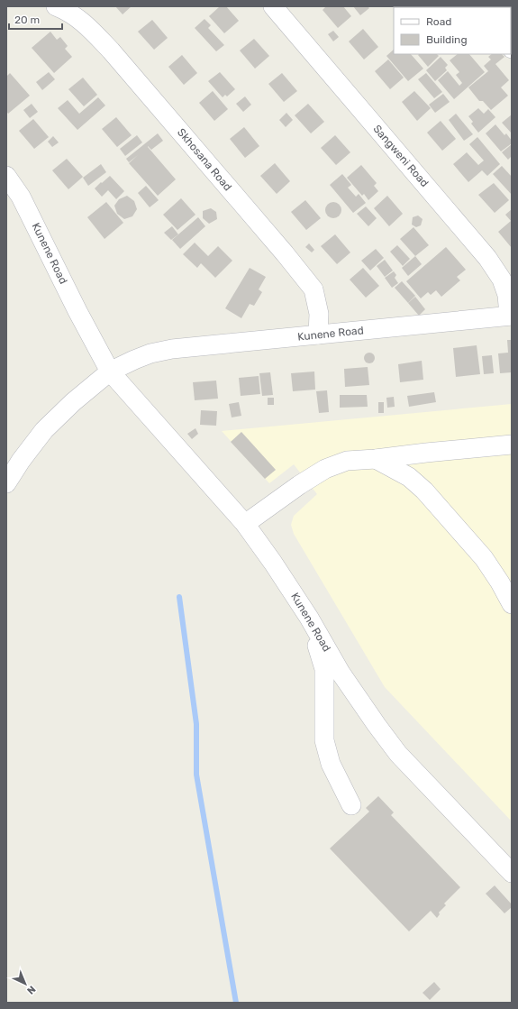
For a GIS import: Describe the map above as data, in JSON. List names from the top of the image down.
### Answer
{
  "streets": {
    "street": ["Sangweni Road", "Skhosana Road", "Kunene Road"]
  },
  "crossings": [
    ["Sangweni Road", "Kunene Road"],
    ["Skhosana Road", "Kunene Road"]
  ],
  "legend": ["Road", "Building"],
  "scale_bar": "20 m",
  "north": "bottom right"
}
